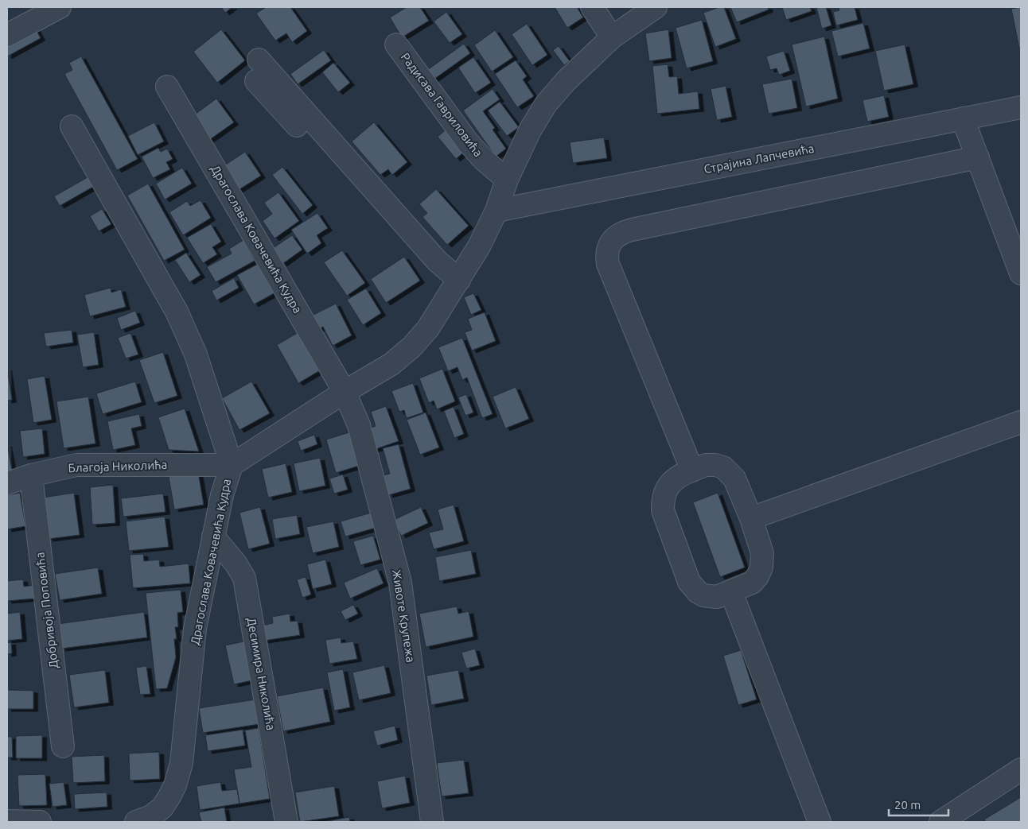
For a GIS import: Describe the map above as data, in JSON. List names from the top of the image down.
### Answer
{
  "streets": {
    "street": [
      "Радисава Гавриловића",
      "Страјина Лапчевића",
      "Драгослава Ковачевића Кудра",
      "Благоја Николића",
      "Добривоја Поповића",
      "Животе Крупежа",
      "Десимира Николића"
    ]
  },
  "crossings": [
    ["Страјина Лапчевића", "Драгослава Ковачевића Кудра"],
    ["Драгослава Ковачевића Кудра", "Благоја Николића"],
    ["Драгослава Ковачевића Кудра", "Животе Крупежа"],
    ["Драгослава Ковачевића Кудра", "Десимира Николића"],
    ["Благоја Николића", "Добривоја Поповића"]
  ],
  "scale_bar": "20 m"
}
